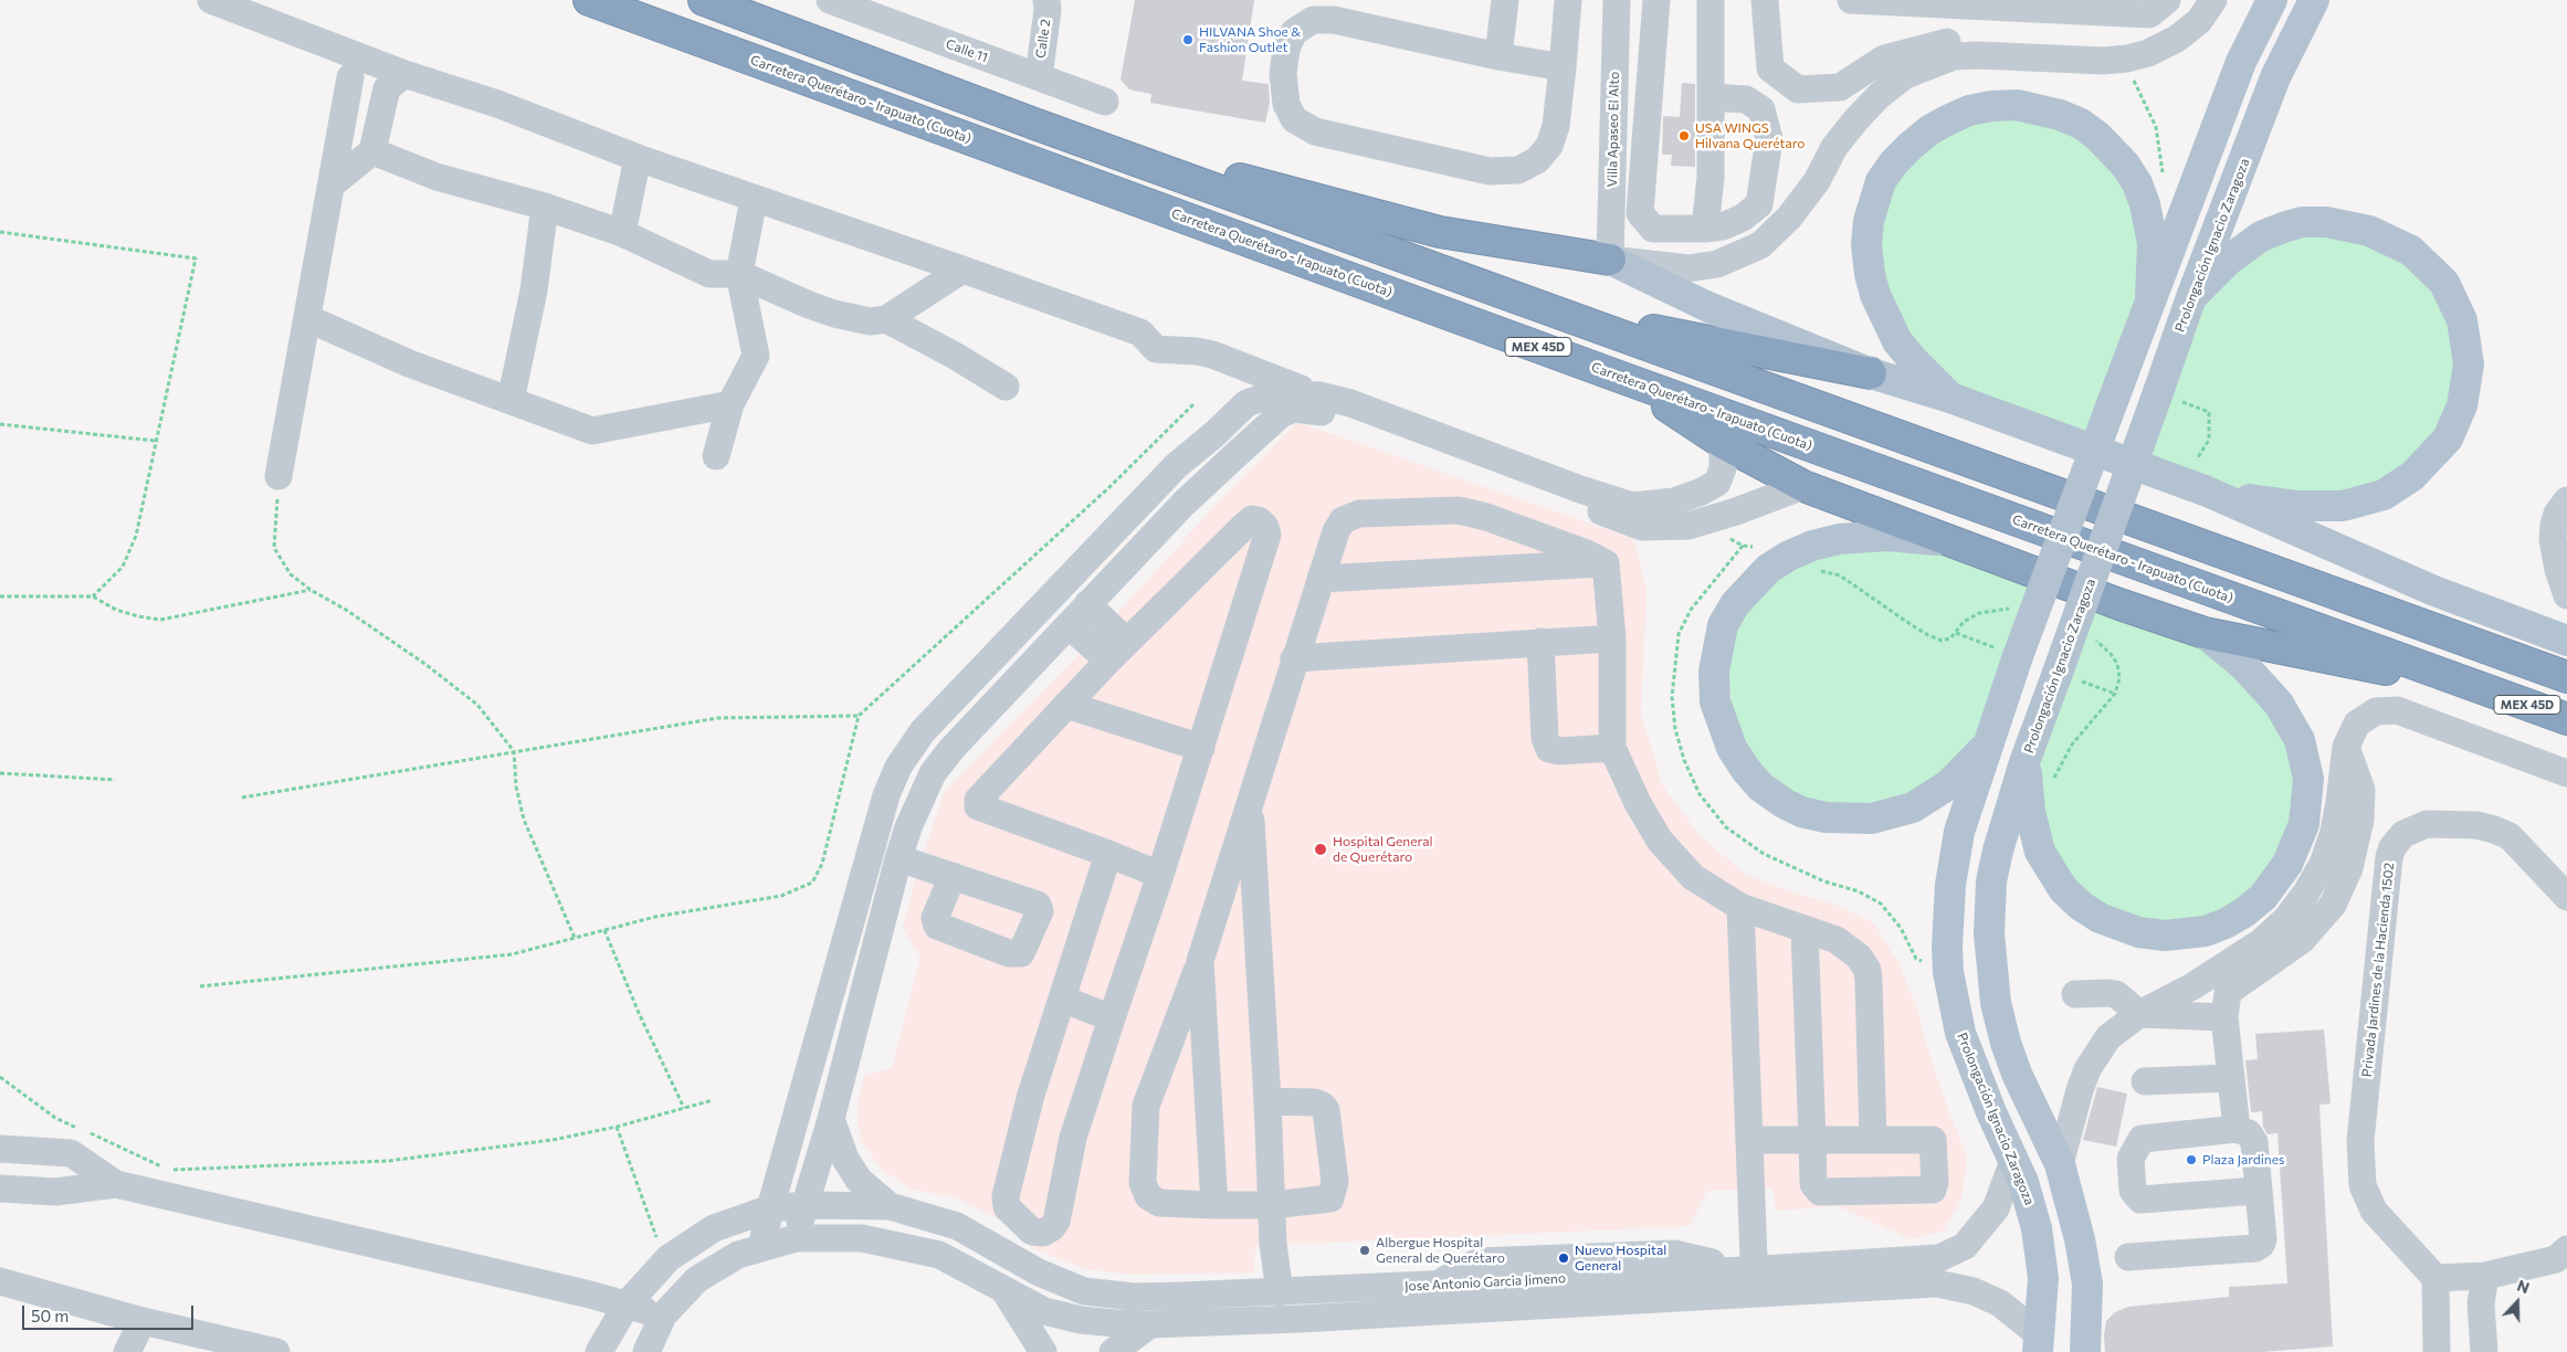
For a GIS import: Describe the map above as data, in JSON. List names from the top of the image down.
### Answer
{
  "streets": {
    "highway": ["Carretera Querétaro - Irapuato (Cuota)", "MEX 45D"],
    "main road": ["Prolongación Ignacio Zaragoza"],
    "street": [
      "Calle 2",
      "Calle 11",
      "Villa Apaseo El Alto",
      "Privada Jardines de la Hacienda 1502",
      "Jose Antonio Garcia Jimeno"
    ]
  },
  "crossings": [
    ["Calle 2", "Calle 11"],
    ["Prolongación Ignacio Zaragoza", "Jose Antonio Garcia Jimeno"]
  ],
  "places": [
    "HILVANA Shoe & Fashion Outlet",
    "USA WINGS Hilvana Querétaro",
    "Hospital General de Querétaro",
    "Plaza Jardines",
    "Albergue Hospital General de Querétaro",
    "Nuevo Hospital General"
  ],
  "scale_bar": "50 m",
  "north": "top"
}
